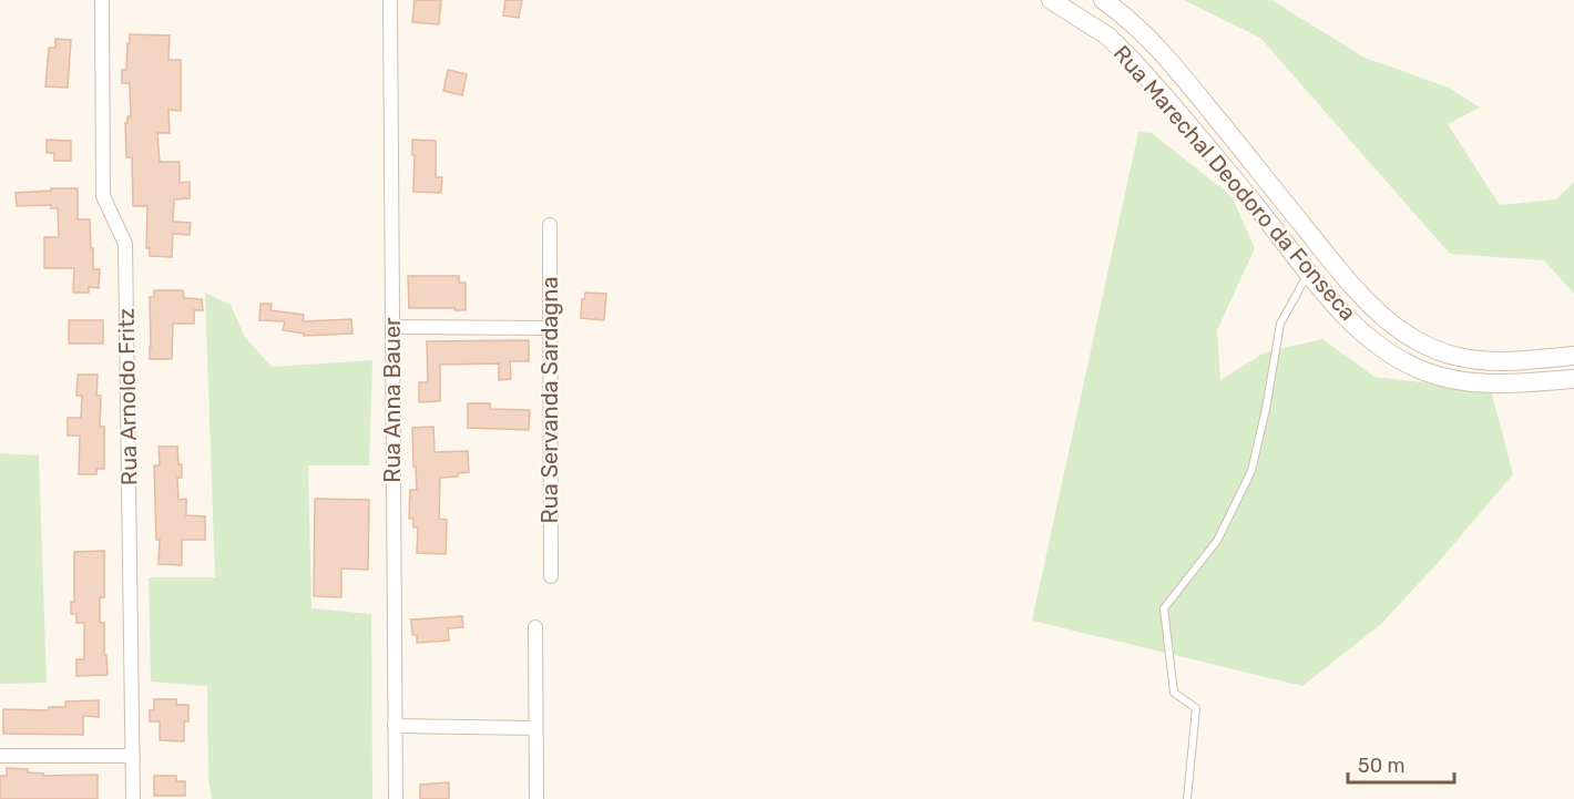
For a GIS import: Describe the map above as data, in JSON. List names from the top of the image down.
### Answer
{
  "streets": {
    "main road": ["Rua Marechal Deodoro da Fonseca"],
    "street": ["Rua Arnoldo Fritz", "Rua Anna Bauer", "Rua Servanda Sardagna"]
  },
  "scale_bar": "50 m"
}
